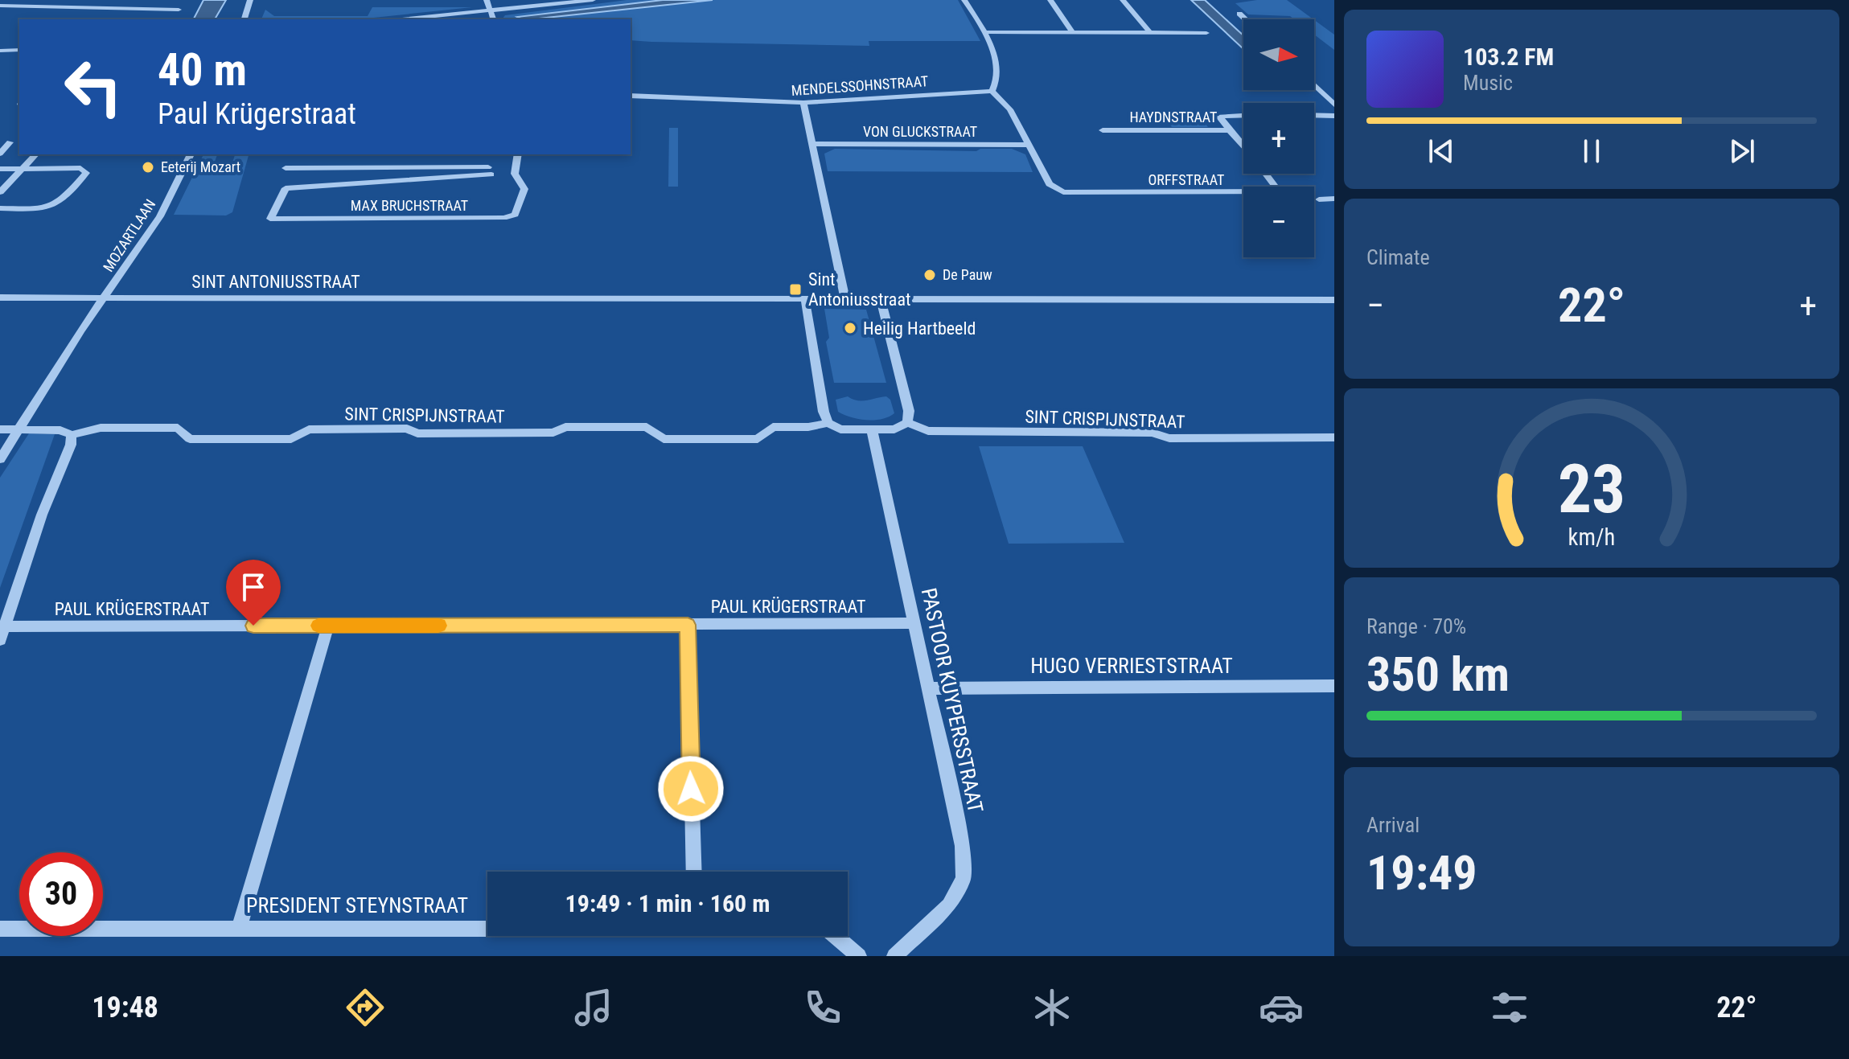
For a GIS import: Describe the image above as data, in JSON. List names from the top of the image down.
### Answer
{
  "streets": {
    "street": [
      "MENDELSSOHNSTRAAT",
      "HAYDNSTRAAT",
      "VON GLUCKSTRAAT",
      "ORFFSTRAAT",
      "MAX BRUCHSTRAAT",
      "MOZARTLAAN",
      "SINT ANTONIUSSTRAAT",
      "SINT CRISPIJNSTRAAT",
      "PAUL KRÜGERSTRAAT",
      "HUGO VERRIESTSTRAAT",
      "PASTOOR KUYPERSSTRAAT",
      "PRESIDENT STEYNSTRAAT"
    ]
  },
  "crossings": [
    ["HAYDNSTRAAT", "ORFFSTRAAT"],
    ["VON GLUCKSTRAAT", "ORFFSTRAAT"],
    ["MOZARTLAAN", "SINT ANTONIUSSTRAAT"],
    ["MOZARTLAAN", "SINT CRISPIJNSTRAAT"],
    ["SINT CRISPIJNSTRAAT", "PASTOOR KUYPERSSTRAAT"],
    ["PAUL KRÜGERSTRAAT", "PASTOOR KUYPERSSTRAAT"],
    ["HUGO VERRIESTSTRAAT", "PASTOOR KUYPERSSTRAAT"]
  ],
  "places": {
    "other": ["Eeterij Mozart", "De Pauw", "Heilig Hartbeeld"],
    "transit": ["Sint Antoniusstraat"]
  },
  "north": "right",
  "page": {
    "map_buttons": ["+", "−"],
    "turn": ["40 m", "Paul Krügerstraat"],
    "song": ["103.2 FM", "Music"],
    "tile": [
      "Climate",
      ["Range · 70%", "350 km"],
      ["Arrival", "19:49"]
    ],
    "heat": ["−", "22°", "+"],
    "limit": "30",
    "trip": "19:49 · 1 min · 160 m",
    "tabs": ["19:48", "22°"],
    "gauge": ["23", "km/h"]
  }
}
